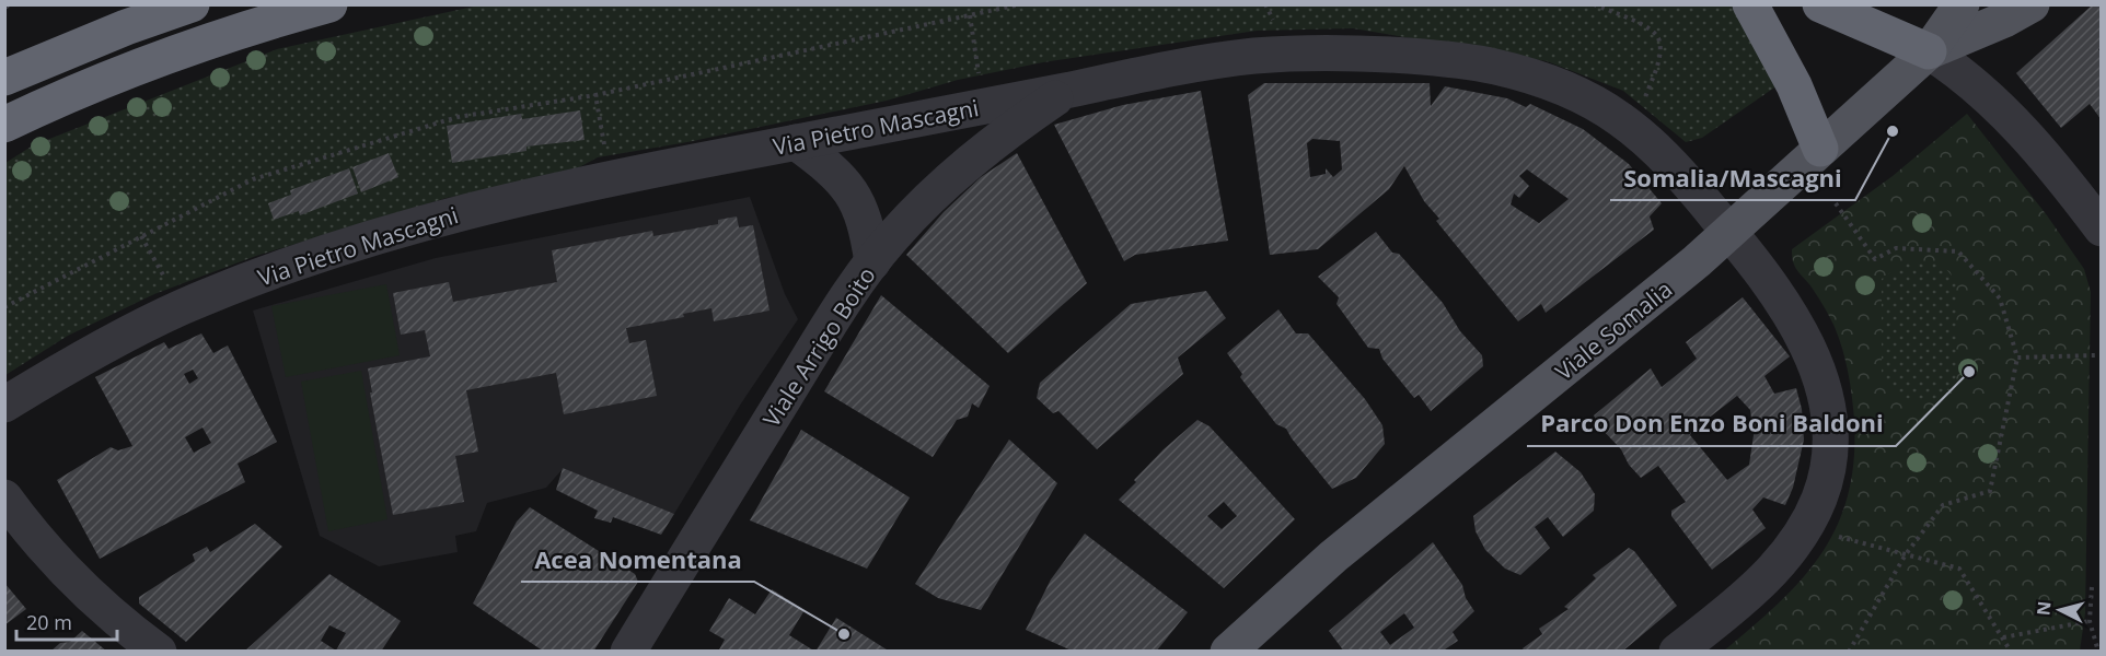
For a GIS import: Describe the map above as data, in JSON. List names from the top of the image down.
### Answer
{
  "streets": {
    "main road": ["Viale Somalia"],
    "street": ["Via Pietro Mascagni", "Viale Arrigo Boito"]
  },
  "crossings": [
    ["Via Pietro Mascagni", "Viale Somalia"],
    ["Via Pietro Mascagni", "Viale Arrigo Boito"]
  ],
  "places": ["Somalia/Mascagni", "Parco Don Enzo Boni Baldoni", "Acea Nomentana"],
  "scale_bar": "20 m",
  "north": "left"
}
